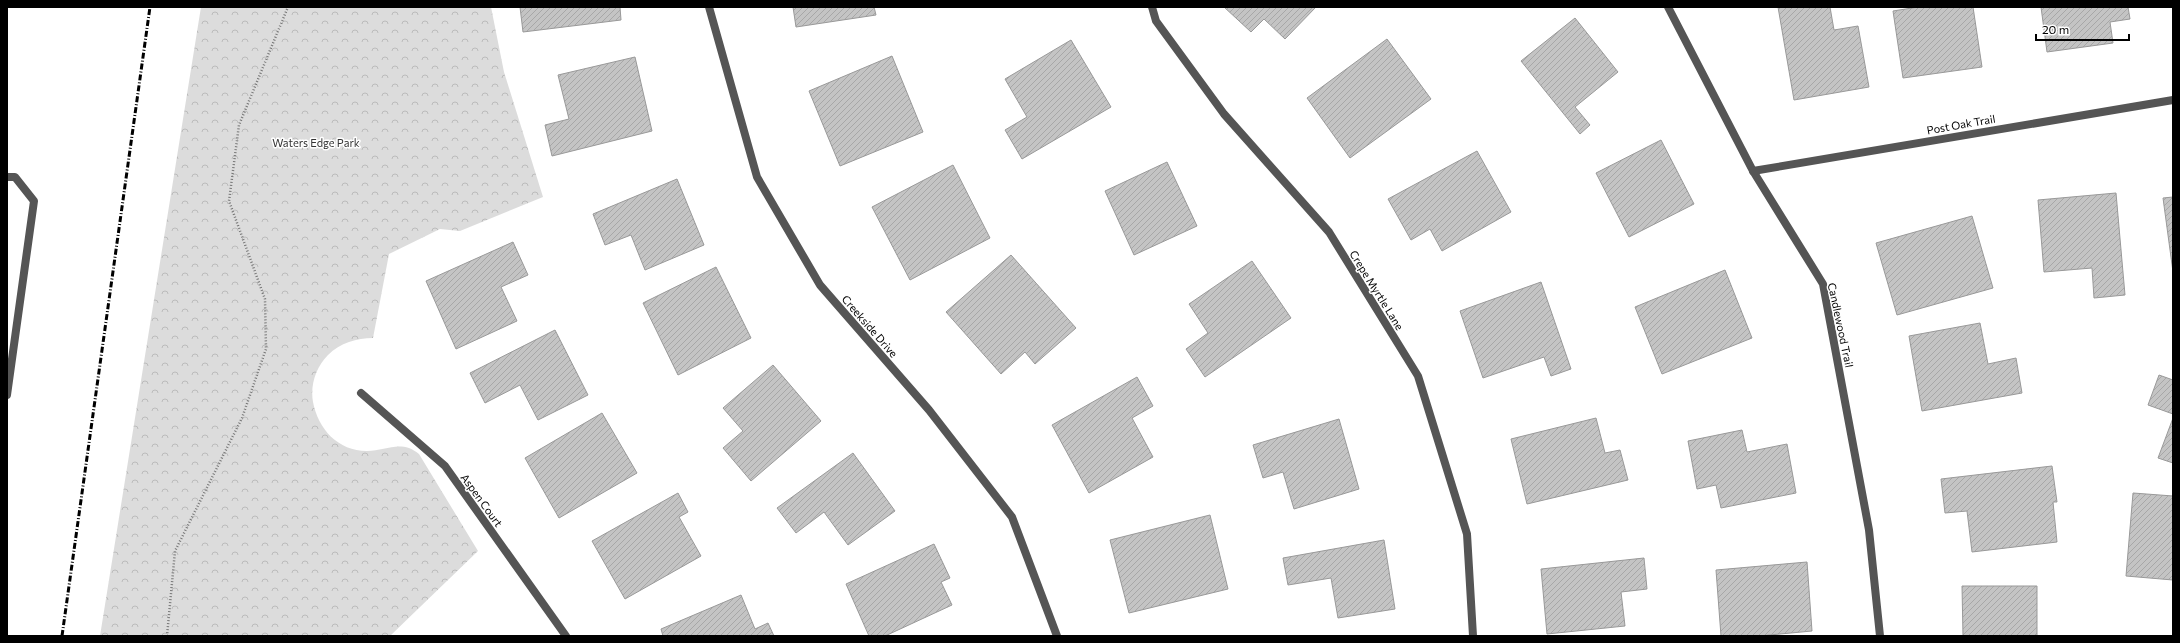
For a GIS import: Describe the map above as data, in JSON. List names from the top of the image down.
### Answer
{
  "streets": {
    "street": [
      "Post Oak Trail",
      "Crepe Myrtle Lane",
      "Candlewood Trail",
      "Creekside Drive",
      "Aspen Court"
    ]
  },
  "crossings": [
    ["Post Oak Trail", "Candlewood Trail"]
  ],
  "parks": ["Waters Edge Park"],
  "scale_bar": "20 m"
}
